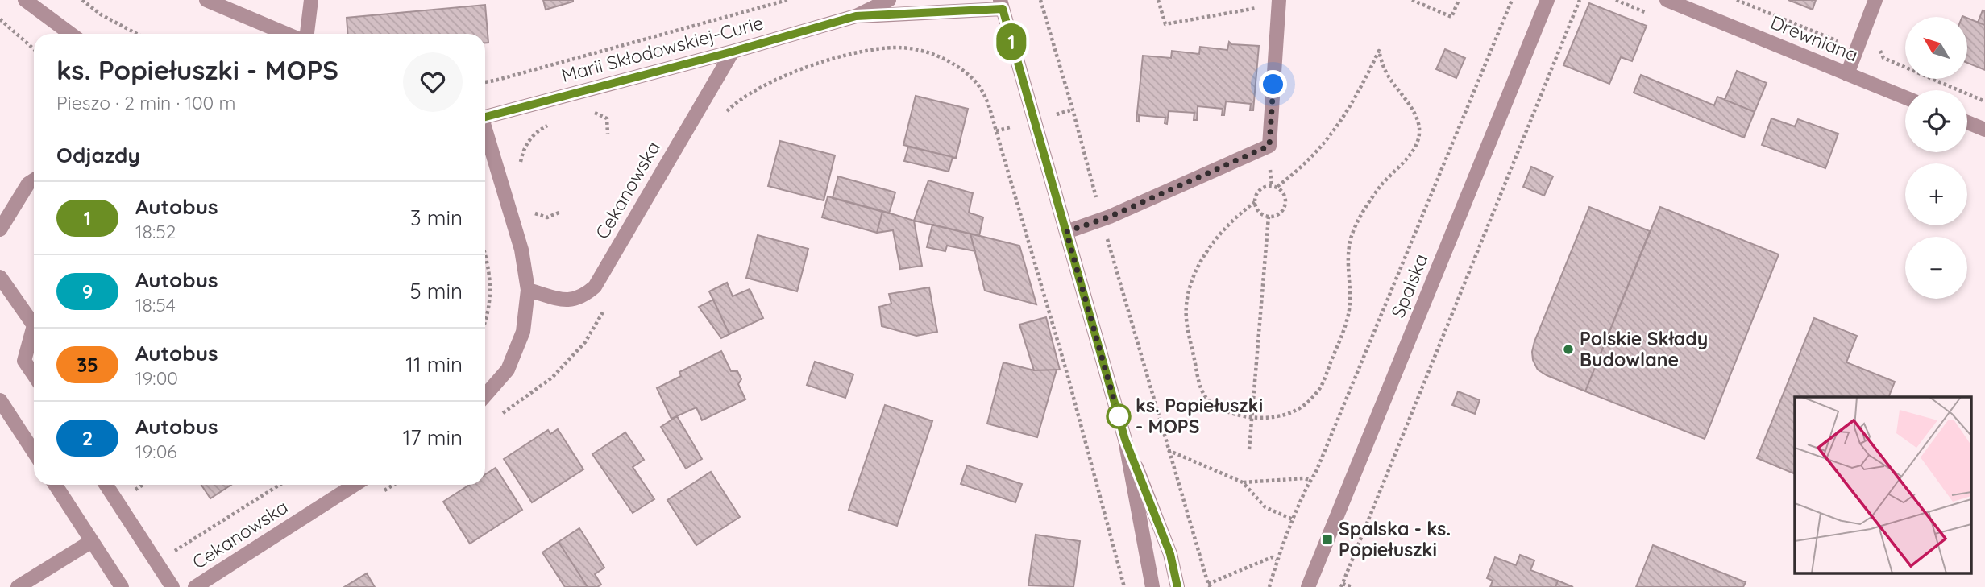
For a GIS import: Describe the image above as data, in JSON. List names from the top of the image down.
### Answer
{
  "streets": {
    "street": [
      "Drewniana",
      "Marii Skłodowskiej-Curie",
      "Cekanowska",
      "Spalska"
    ]
  },
  "crossings": [
    ["Marii Skłodowskiej-Curie", "Cekanowska"]
  ],
  "places": {
    "other": ["Polskie Składy Budowlane", "ks. Popiełuszki - MOPS"],
    "transit": ["Spalska - ks. Popiełuszki"]
  },
  "lines": ["bus line 1"],
  "north": "top left",
  "page": {
    "on_map": "1",
    "map_buttons": ["+", "−"],
    "heading": [
      ["ks. Popiełuszki - MOPS", "Pieszo · 2 min · 100 m"],
      "Odjazdy"
    ],
    "list": [
      {
        "mark": "1",
        "name": "Autobus",
        "note": "18:52",
        "value": "3 min"
      },
      {
        "mark": "9",
        "name": "Autobus",
        "note": "18:54",
        "value": "5 min"
      },
      {
        "mark": "35",
        "name": "Autobus",
        "note": "19:00",
        "value": "11 min"
      },
      {
        "mark": "2",
        "name": "Autobus",
        "note": "19:06",
        "value": "17 min"
      }
    ]
  }
}
